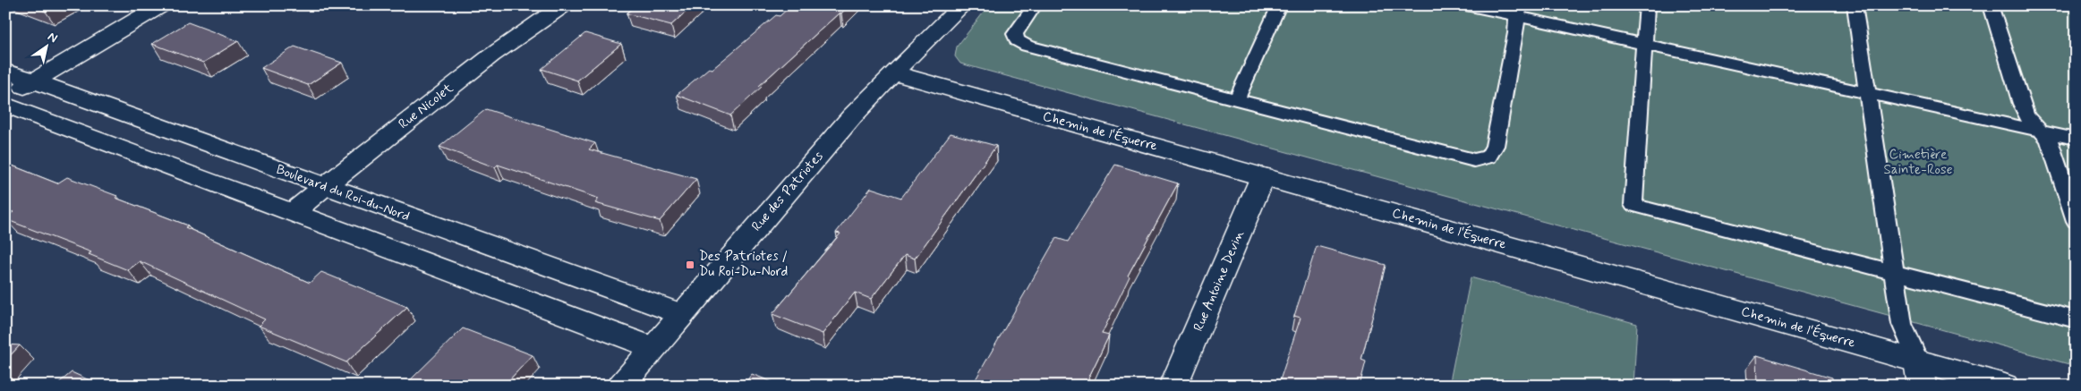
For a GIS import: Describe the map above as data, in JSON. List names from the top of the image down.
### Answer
{
  "streets": {
    "street": [
      "Rue Nicolet",
      "Chemin de l'Équerre",
      "Rue des Patriotes",
      "Boulevard du Roi-du-Nord",
      "Rue Antoine Devin"
    ]
  },
  "crossings": [
    ["Rue Nicolet", "Boulevard du Roi-du-Nord"],
    ["Chemin de l'Équerre", "Rue des Patriotes"],
    ["Chemin de l'Équerre", "Rue Antoine Devin"],
    ["Rue des Patriotes", "Boulevard du Roi-du-Nord"]
  ],
  "parks": ["Cimetière Sainte-Rose"],
  "places": {
    "transit": ["Des Patriotes / Du Roi-Du-Nord"]
  },
  "north": "top right"
}
